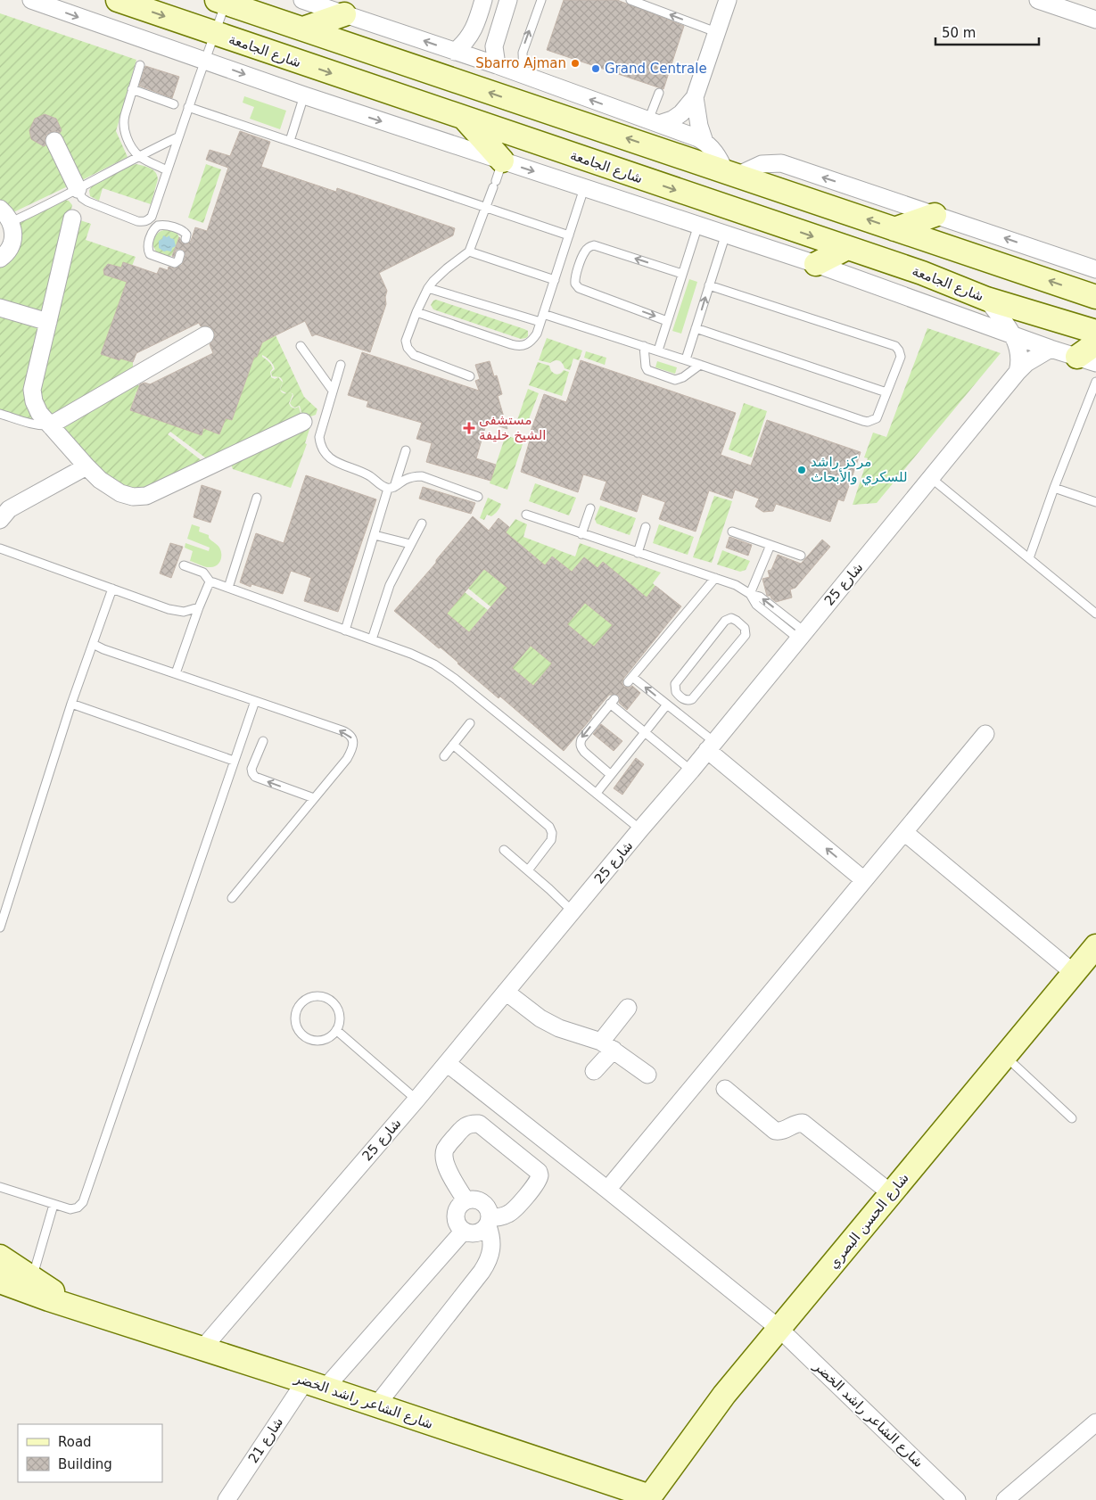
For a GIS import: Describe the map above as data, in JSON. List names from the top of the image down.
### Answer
{
  "streets": {
    "main road": ["شارع الجامعة", "شارع الحسن البصري", "شارع الشاعر راشد الخضر"],
    "street": ["شارع 25", "شارع 21"]
  },
  "crossings": [
    ["شارع 25", "شارع الشاعر راشد الخضر"],
    ["شارع الحسن البصري", "شارع الشاعر راشد الخضر"],
    ["شارع الشاعر راشد الخضر", "شارع 21"]
  ],
  "places": {
    "other": ["Sbarro Ajman", "Grand Centrale", "مركز راشد للسكري والأبحاث"],
    "health": ["مستشفى الشيخ خليفة"]
  },
  "legend": ["Road", "Building"],
  "scale_bar": "50 m"
}
